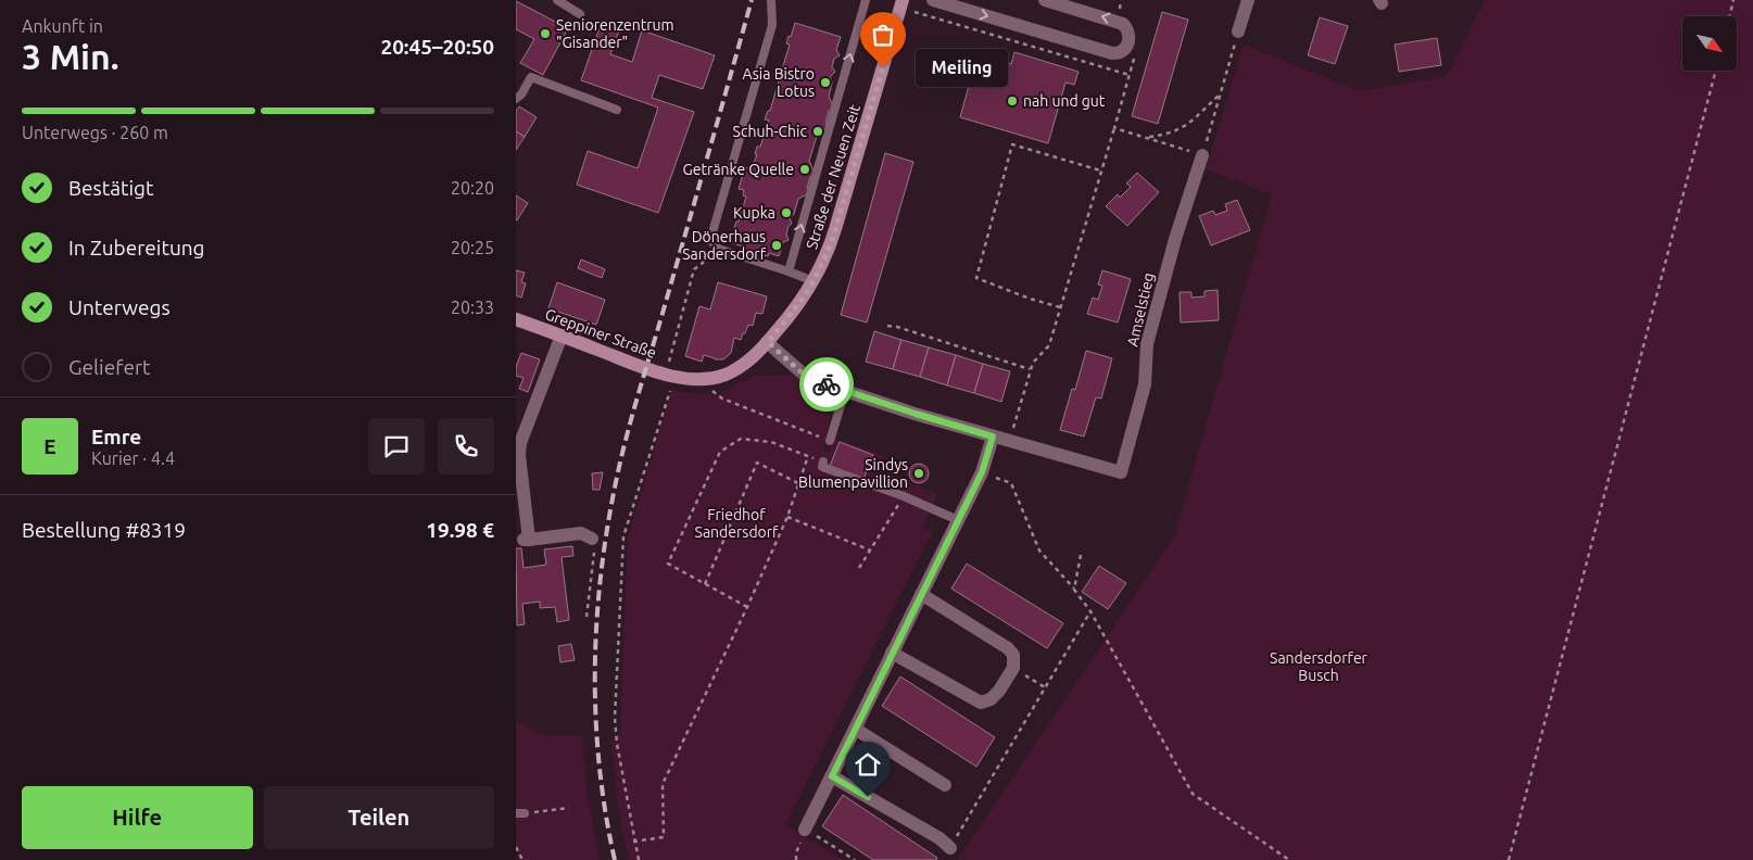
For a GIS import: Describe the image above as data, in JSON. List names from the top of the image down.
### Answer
{
  "streets": {
    "street": ["Straße der Neuen Zeit", "Amselstieg", "Greppiner Straße"]
  },
  "crossings": [
    ["Straße der Neuen Zeit", "Greppiner Straße"]
  ],
  "parks": ["Friedhof Sandersdorf", "Sandersdorfer Busch"],
  "places": [
    "Seniorenzentrum \"Gisander\"",
    "Meiling",
    "Asia Bistro Lotus",
    "nah und gut",
    "Schuh-Chic",
    "Getränke Quelle",
    "Kupka",
    "Dönerhaus Sandersdorf",
    "Sindys Blumenpavillion"
  ],
  "north": "bottom right",
  "page": {
    "heading": ["3 Min.", "Ankunft in", "20:45–20:50"],
    "panel": [
      "Emre",
      "Kurier · 4.4",
      "Bestellung #8319",
      "19.98 €"
    ],
    "bubble": "Meiling",
    "bar": "Unterwegs · 260 m",
    "list": [
      ["Bestätigt", "20:20"],
      ["In Zubereitung", "20:25"],
      ["Unterwegs", "20:33"],
      "Geliefert"
    ],
    "round": "E",
    "buttons": ["Hilfe", "Teilen"]
  }
}
